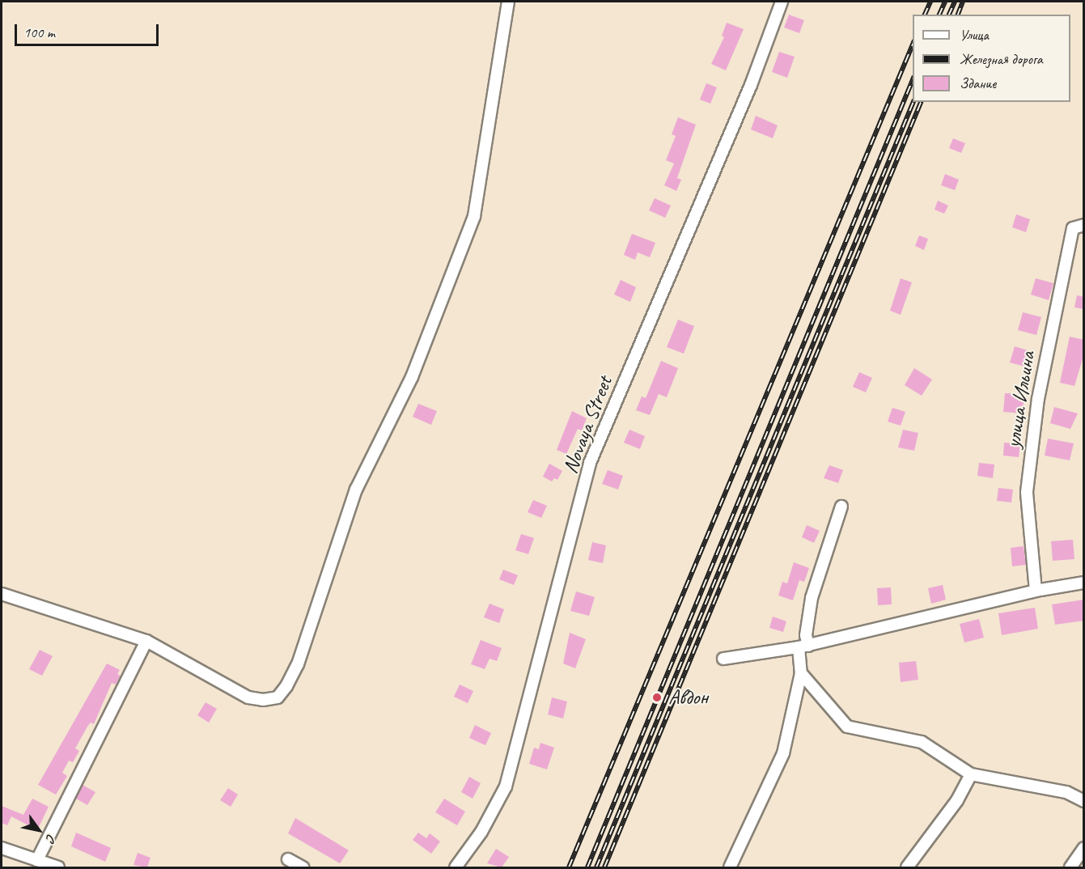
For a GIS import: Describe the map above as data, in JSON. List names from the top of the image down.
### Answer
{
  "streets": {
    "street": ["улица Ильина", "Novaya Street"]
  },
  "places": ["Авдон"],
  "legend": ["Улица", "Железная дорога", "Здание"],
  "scale_bar": "100 m",
  "north": "bottom right"
}
